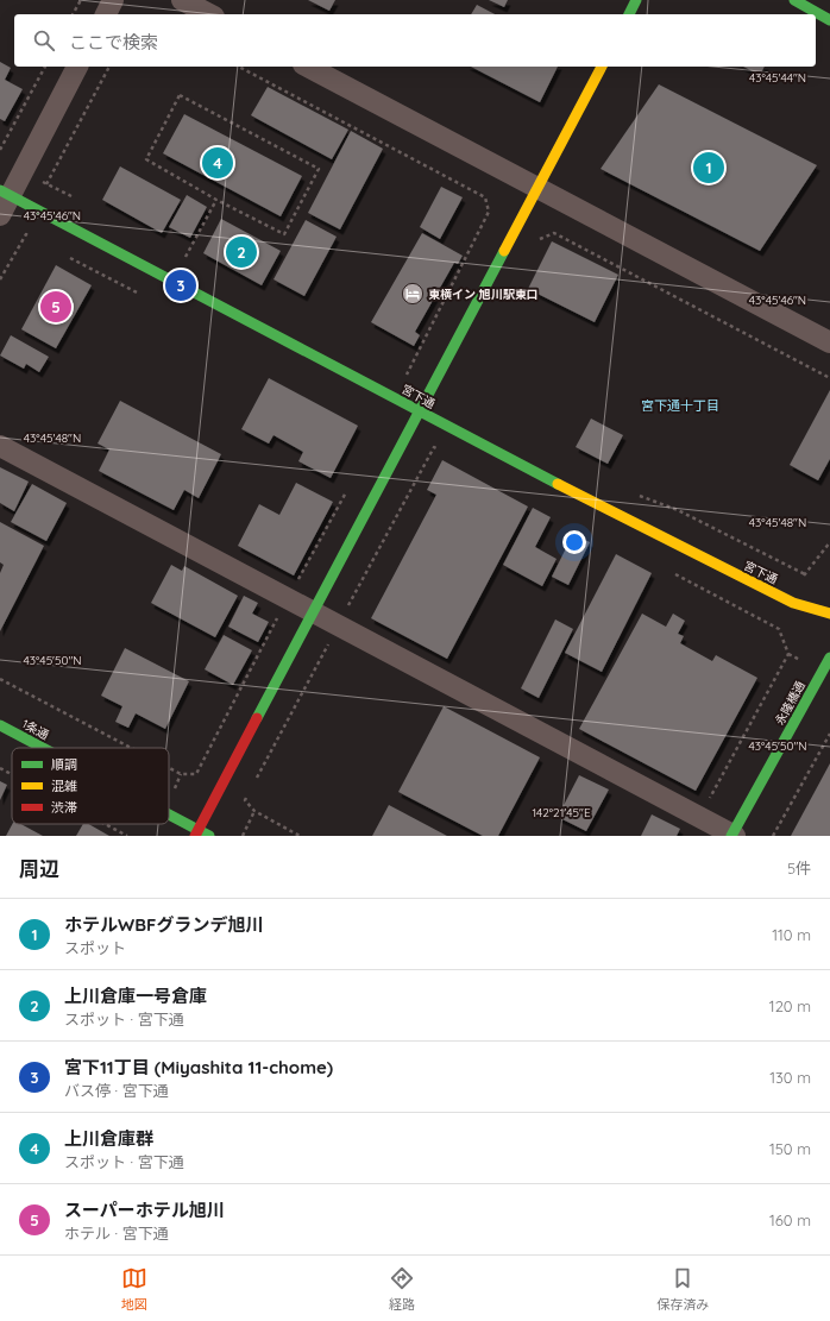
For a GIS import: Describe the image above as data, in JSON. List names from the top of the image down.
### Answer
{
  "streets": {
    "street": ["宮下通", "永隆橋通", "1条通"]
  },
  "districts": ["宮下通十丁目"],
  "places": {
    "hotel": ["東横イン 旭川駅東口"]
  },
  "legend": ["順調", "混雑", "渋滞"],
  "page": {
    "search": "ここで検索",
    "pins": [
      "4",
      "1",
      "2",
      "3",
      "5"
    ],
    "heading": ["周辺", "5件"],
    "list": [
      {
        "mark": "1",
        "name": "ホテルWBFグランデ旭川",
        "note": "スポット",
        "value": "110 m"
      },
      {
        "mark": "2",
        "name": "上川倉庫一号倉庫",
        "note": "スポット · 宮下通",
        "value": "120 m"
      },
      {
        "mark": "3",
        "name": "宮下11丁目 (Miyashita 11-chome)",
        "note": "バス停 · 宮下通",
        "value": "130 m"
      },
      {
        "mark": "4",
        "name": "上川倉庫群",
        "note": "スポット · 宮下通",
        "value": "150 m"
      },
      {
        "mark": "5",
        "name": "スーパーホテル旭川",
        "note": "ホテル · 宮下通",
        "value": "160 m"
      }
    ],
    "nav": ["地図", "経路", "保存済み"]
  },
  "coordinates": [
    "43°45'44\"N",
    "43°45'46\"N",
    "43°45'48\"N",
    "43°45'50\"N",
    "142°21'45\"E"
  ]
}
